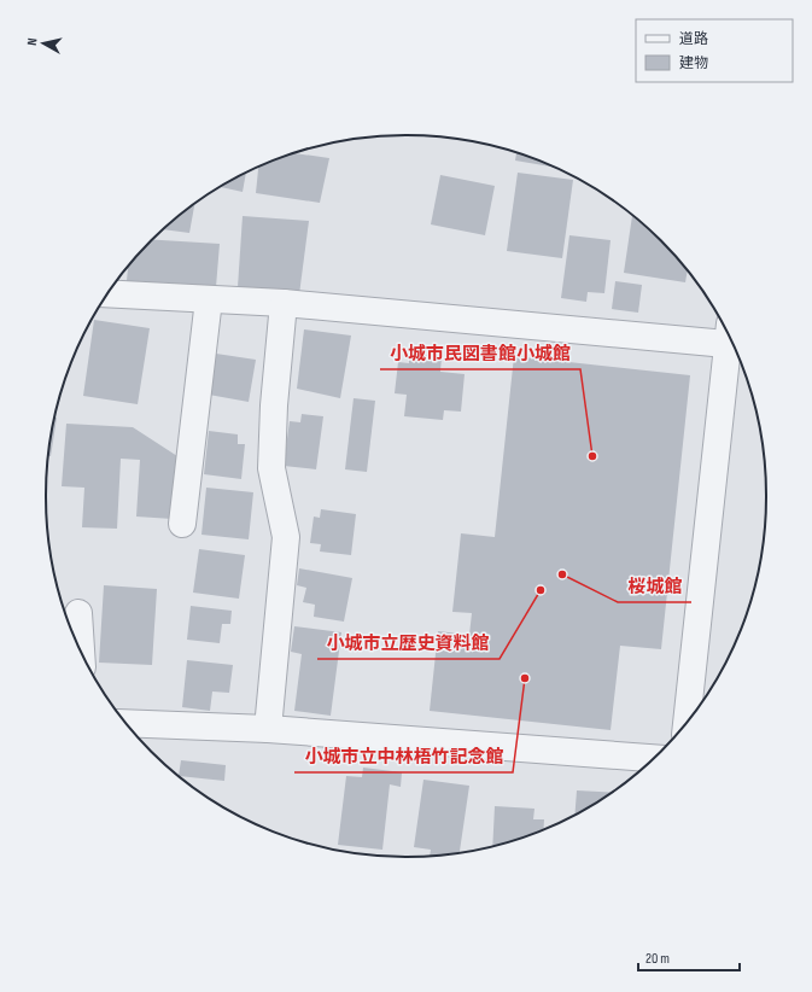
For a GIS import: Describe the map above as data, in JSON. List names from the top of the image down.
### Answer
{
  "places": [
    "小城市民図書館小城館",
    "桜城館",
    "小城市立歴史資料館",
    "小城市立中林梧竹記念館"
  ],
  "legend": ["道路", "建物"],
  "scale_bar": "20 m",
  "north": "left"
}
